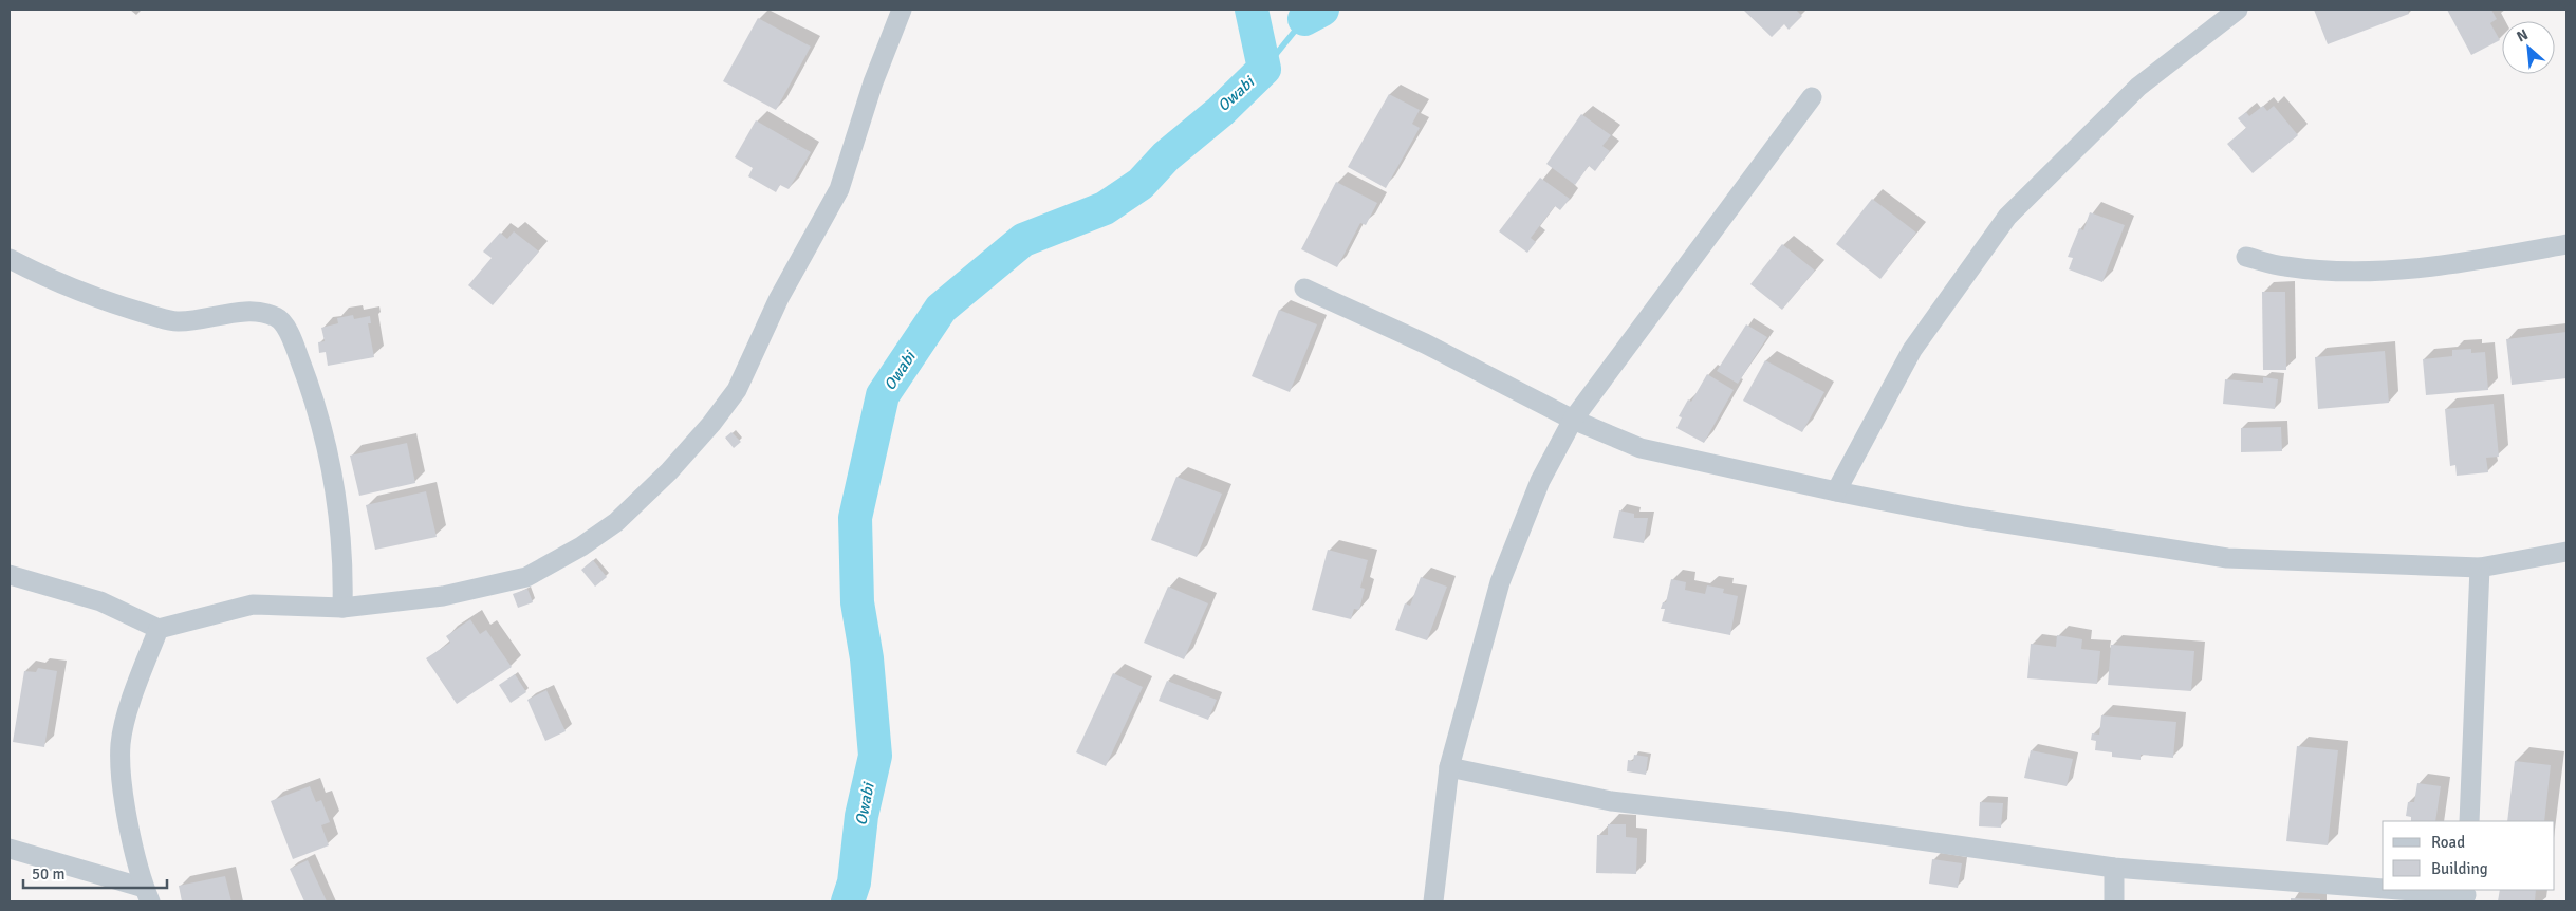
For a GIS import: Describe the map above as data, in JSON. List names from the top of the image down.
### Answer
{
  "water": ["Owabi"],
  "legend": ["Road", "Building"],
  "scale_bar": "50 m",
  "north": "top left"
}
